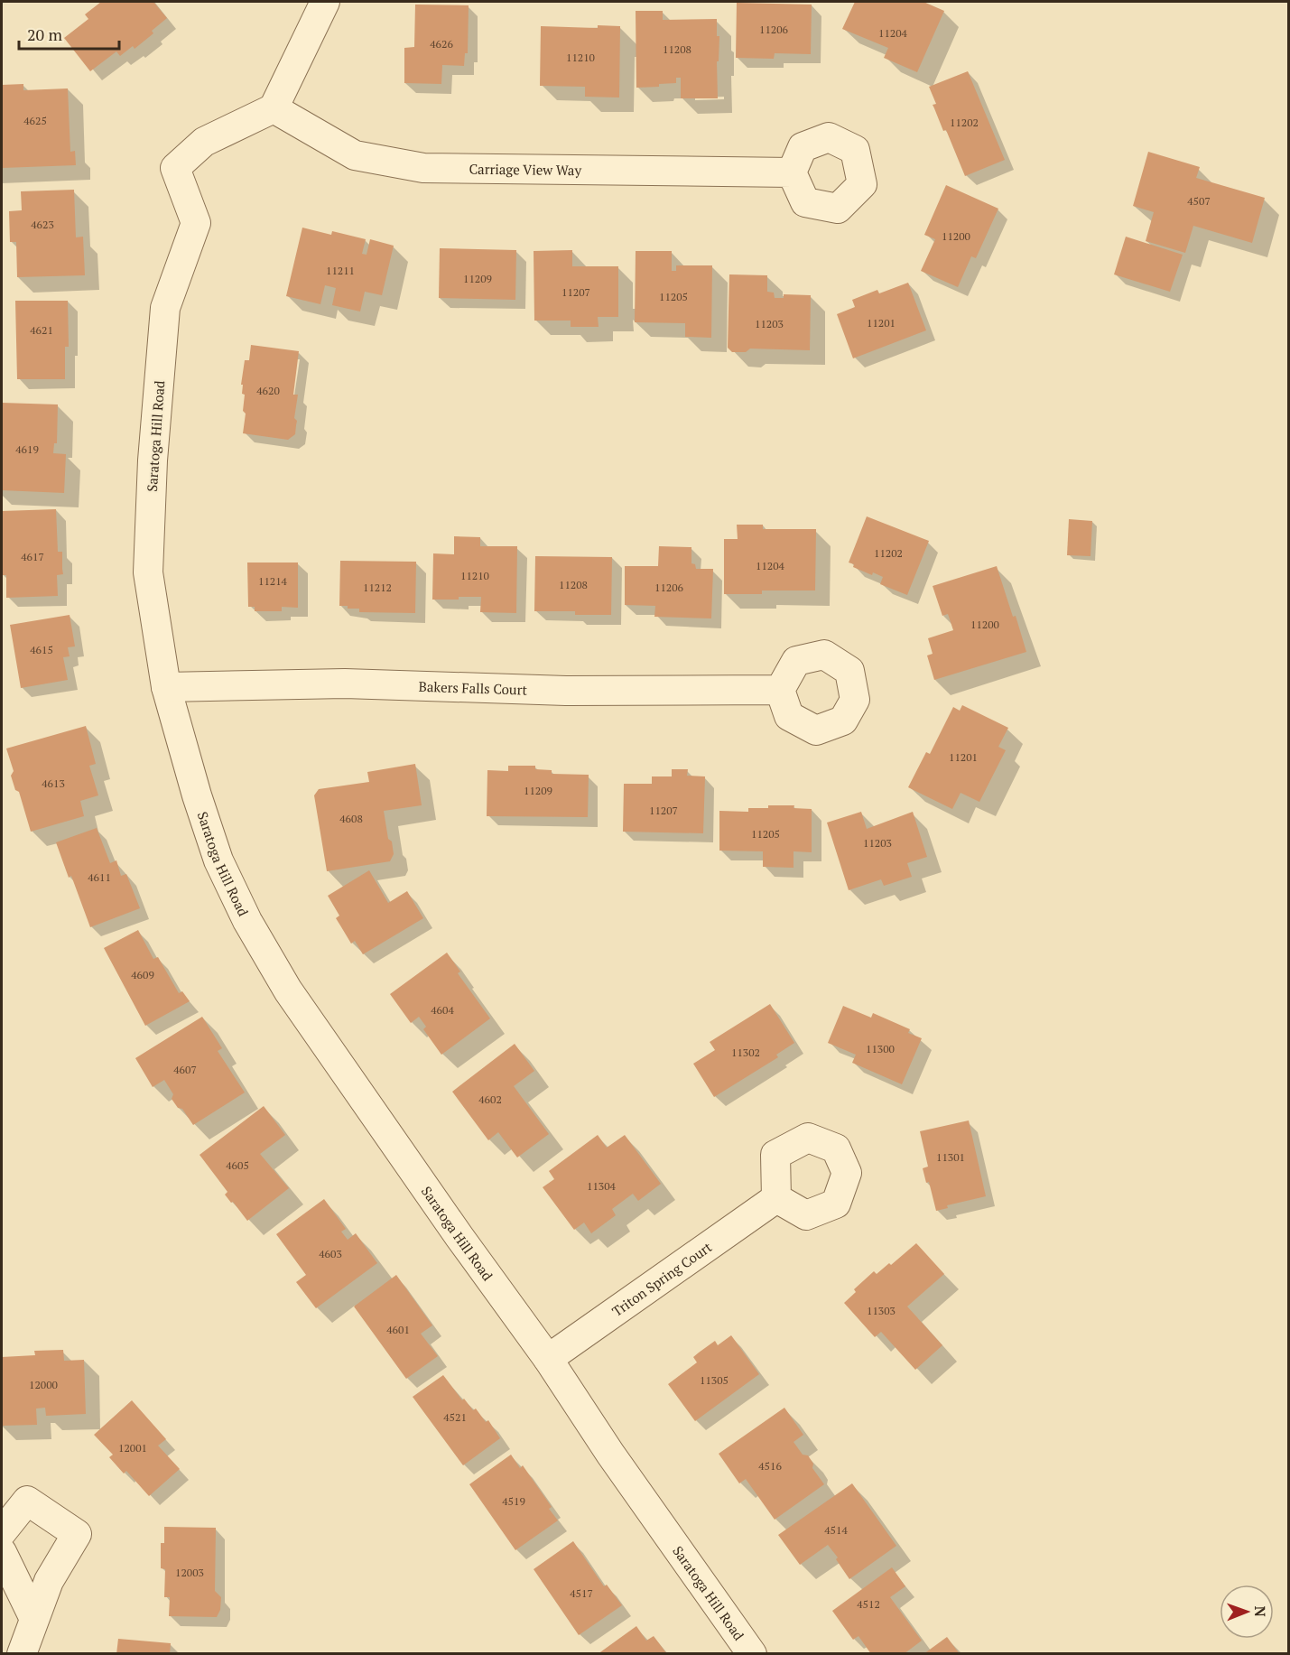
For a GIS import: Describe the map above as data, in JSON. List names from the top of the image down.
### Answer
{
  "streets": {
    "street": [
      "Carriage View Way",
      "Saratoga Hill Road",
      "Bakers Falls Court",
      "Triton Spring Court"
    ]
  },
  "crossings": [
    ["Carriage View Way", "Saratoga Hill Road"],
    ["Saratoga Hill Road", "Bakers Falls Court"],
    ["Saratoga Hill Road", "Triton Spring Court"]
  ],
  "house_numbers": [
    "11206",
    "11204",
    "4626",
    "11208",
    "11210",
    "4625",
    "11202",
    "4507",
    "4623",
    "11200",
    "11211",
    "11209",
    "11207",
    "11205",
    "11201",
    "11203",
    "4621",
    "4620",
    "4619",
    "11202",
    "4617",
    "11204",
    "11210",
    "11214",
    "11208",
    "11212",
    "11206",
    "11200",
    "4615",
    "11201",
    "4613",
    "11209",
    "11207",
    "4608",
    "11205",
    "11203",
    "4611",
    "4609",
    "4604",
    "11300",
    "11302",
    "4607",
    "4602",
    "11301",
    "4605",
    "11304",
    "4603",
    "11303",
    "4601",
    "11305",
    "12000",
    "4521",
    "12001",
    "4516",
    "4519",
    "4514",
    "12003",
    "4517",
    "4512"
  ],
  "scale_bar": "20 m",
  "north": "right"
}
